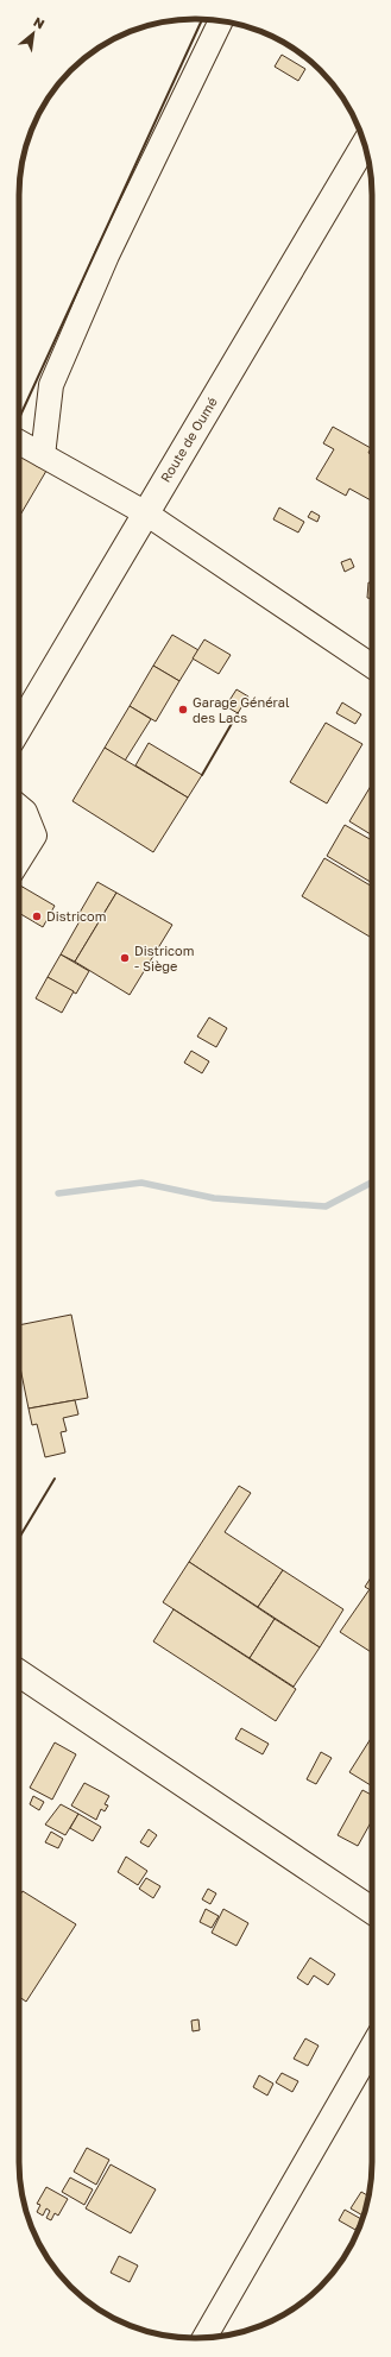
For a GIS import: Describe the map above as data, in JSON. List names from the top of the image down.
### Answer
{
  "streets": {
    "main road": ["Route de Oumé"]
  },
  "places": ["Garage Général des Lacs", "Districom", "Districom - Siège"],
  "north": "top right"
}
